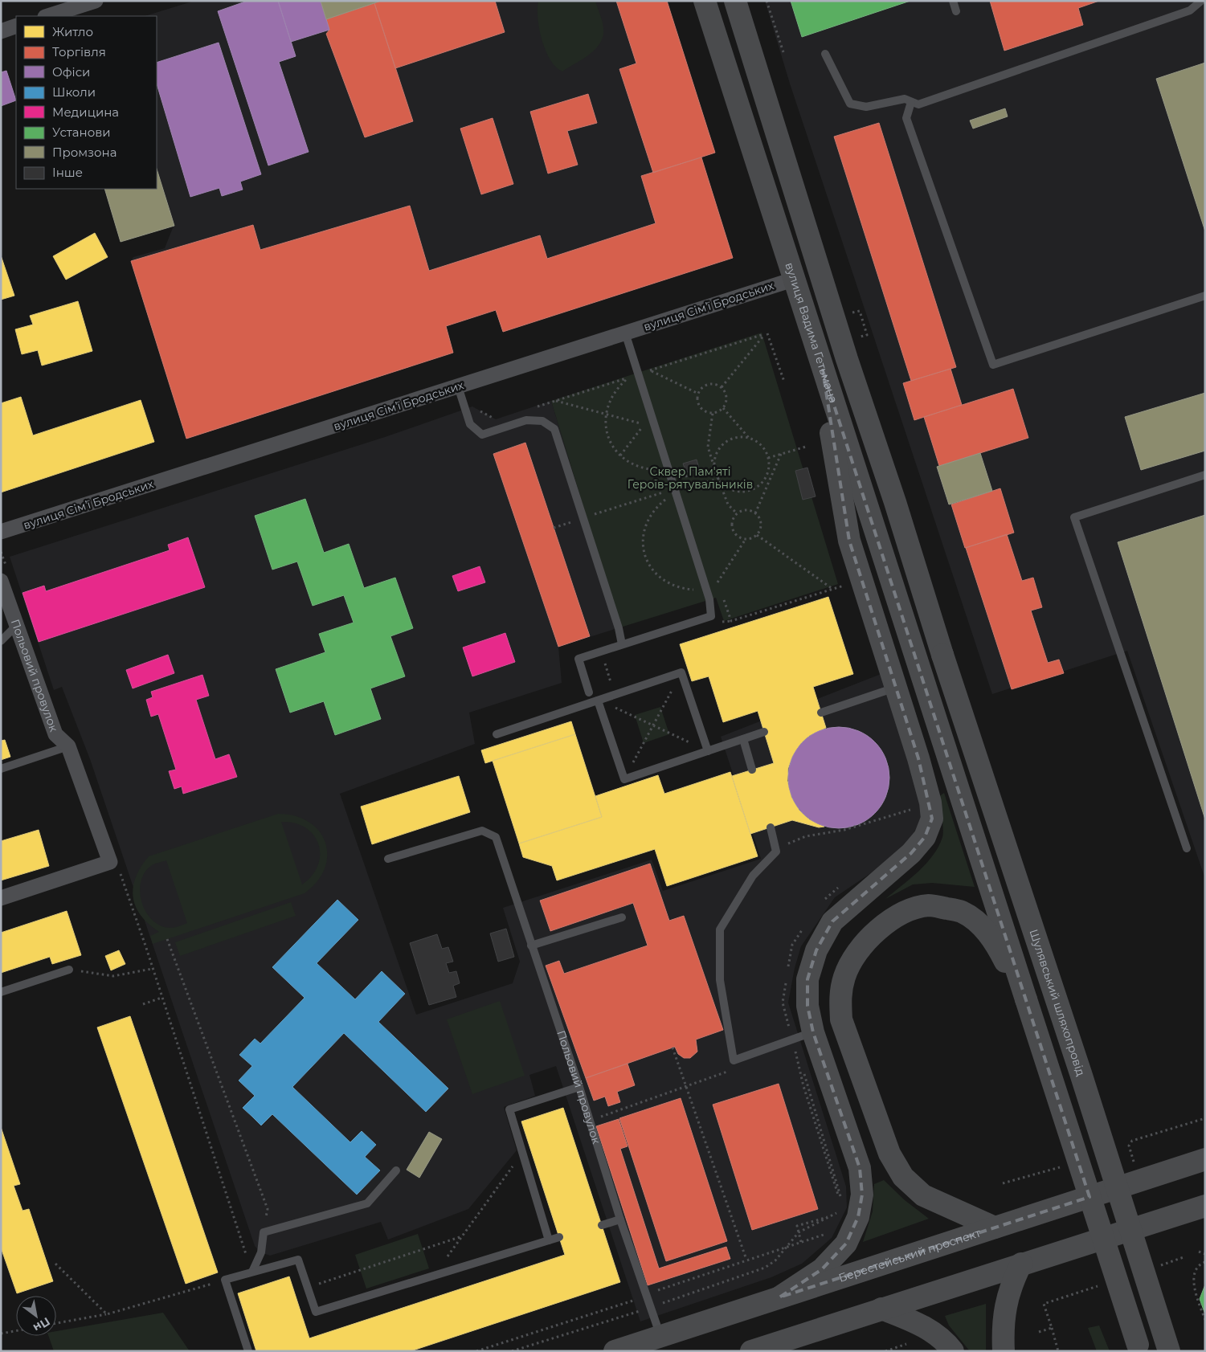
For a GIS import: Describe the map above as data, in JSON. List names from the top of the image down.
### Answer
{
  "streets": {
    "main road": ["вулиця Вадима Гетьмана", "Шулявський шляхопровід", "Берестейський проспект"],
    "street": ["вулиця Сімʼї Бродських", "Польовий провулок"]
  },
  "crossings": [
    ["вулиця Сімʼї Бродських", "вулиця Вадима Гетьмана"],
    ["Польовий провулок", "Берестейський проспект"]
  ],
  "parks": ["Сквер Пам'яті Героїв-рятувальників"],
  "legend": [
    "Житло",
    "Торгівля",
    "Офіси",
    "Школи",
    "Медицина",
    "Установи",
    "Промзона",
    "Інше"
  ],
  "north": "bottom right"
}
